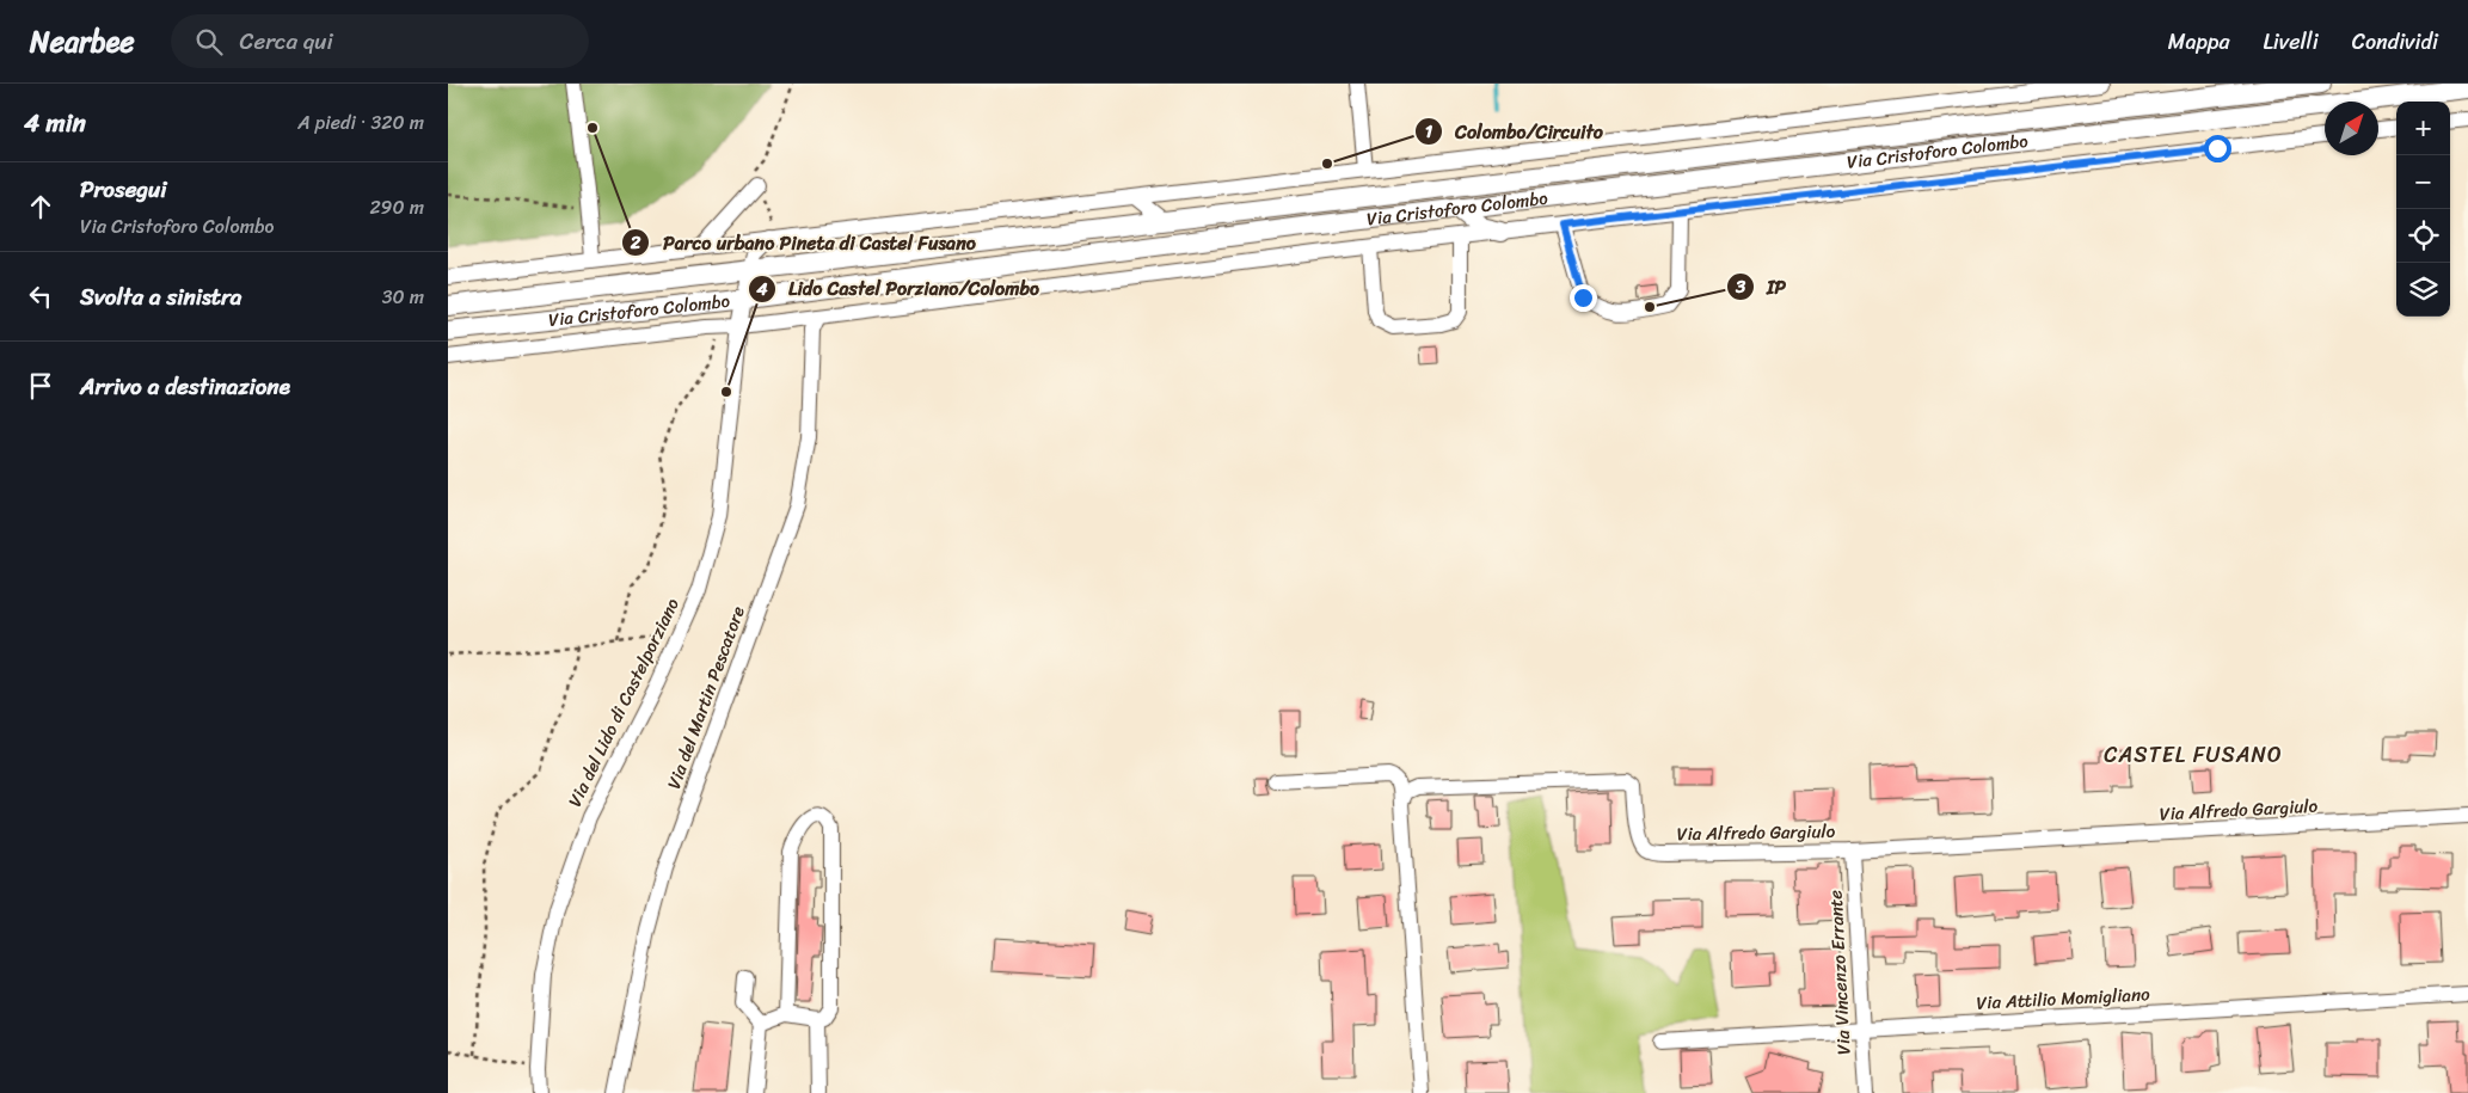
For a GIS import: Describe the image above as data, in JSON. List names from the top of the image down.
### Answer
{
  "streets": {
    "main road": ["Via Cristoforo Colombo"],
    "street": [
      "Via del Martin Pescatore",
      "Via del Lido di Castelporziano",
      "Via Alfredo Gargiulo",
      "Via Vincenzo Errante",
      "Via Attilio Momigliano"
    ]
  },
  "crossings": [
    ["Via Cristoforo Colombo", "Via del Martin Pescatore"],
    ["Via Cristoforo Colombo", "Via del Lido di Castelporziano"],
    ["Via Alfredo Gargiulo", "Via Vincenzo Errante"],
    ["Via Vincenzo Errante", "Via Attilio Momigliano"]
  ],
  "districts": ["CASTEL FUSANO"],
  "places": [
    "Parco urbano Pineta di Castel Fusano",
    "Colombo/Circuito",
    "IP",
    "Lido Castel Porziano/Colombo"
  ],
  "north": "top right",
  "page": {
    "header": "Nearbee",
    "search": "Cerca qui",
    "nav": ["Mappa", "Livelli", "Condividi"],
    "heading": ["4 min", "A piedi · 320 m"],
    "map_buttons": ["+", "−"],
    "list": [
      ["Prosegui", "Via Cristoforo Colombo", "290 m"],
      ["Svolta a sinistra", "30 m"],
      "Arrivo a destinazione"
    ]
  }
}
